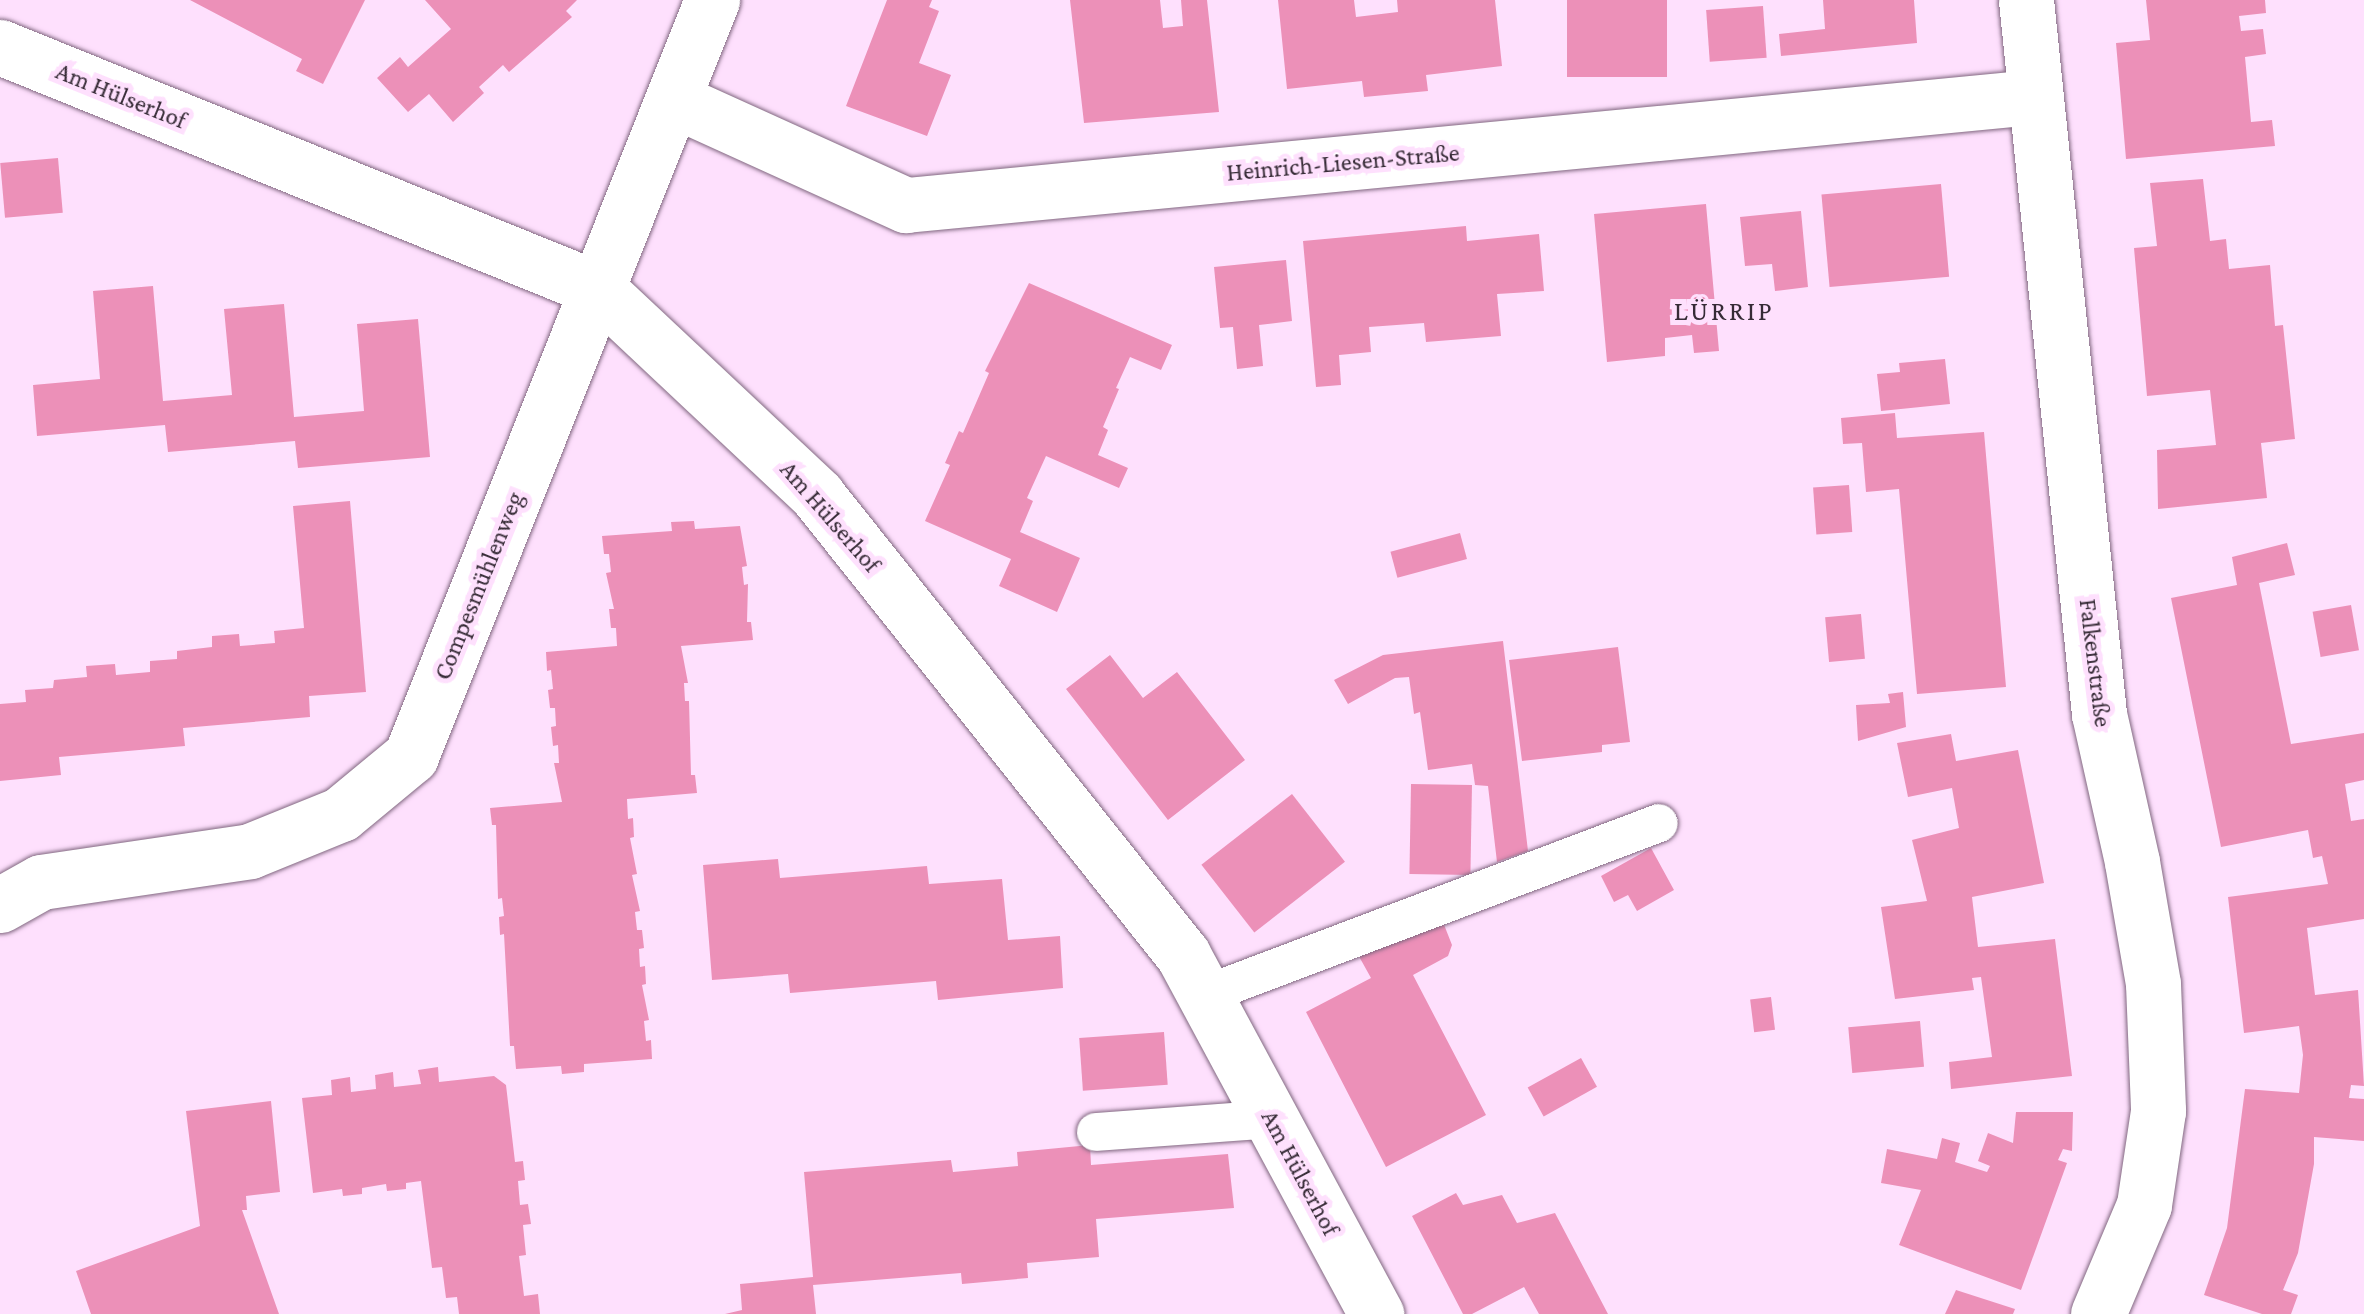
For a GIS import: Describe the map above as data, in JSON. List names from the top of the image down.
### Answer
{
  "streets": {
    "street": [
      "Am Hülserhof",
      "Heinrich-Liesen-Straße",
      "Compesmühlenweg",
      "Falkenstraße"
    ]
  },
  "crossings": [
    ["Am Hülserhof", "Compesmühlenweg"],
    ["Heinrich-Liesen-Straße", "Compesmühlenweg"],
    ["Heinrich-Liesen-Straße", "Falkenstraße"]
  ],
  "districts": ["LÜRRIP"]
}
